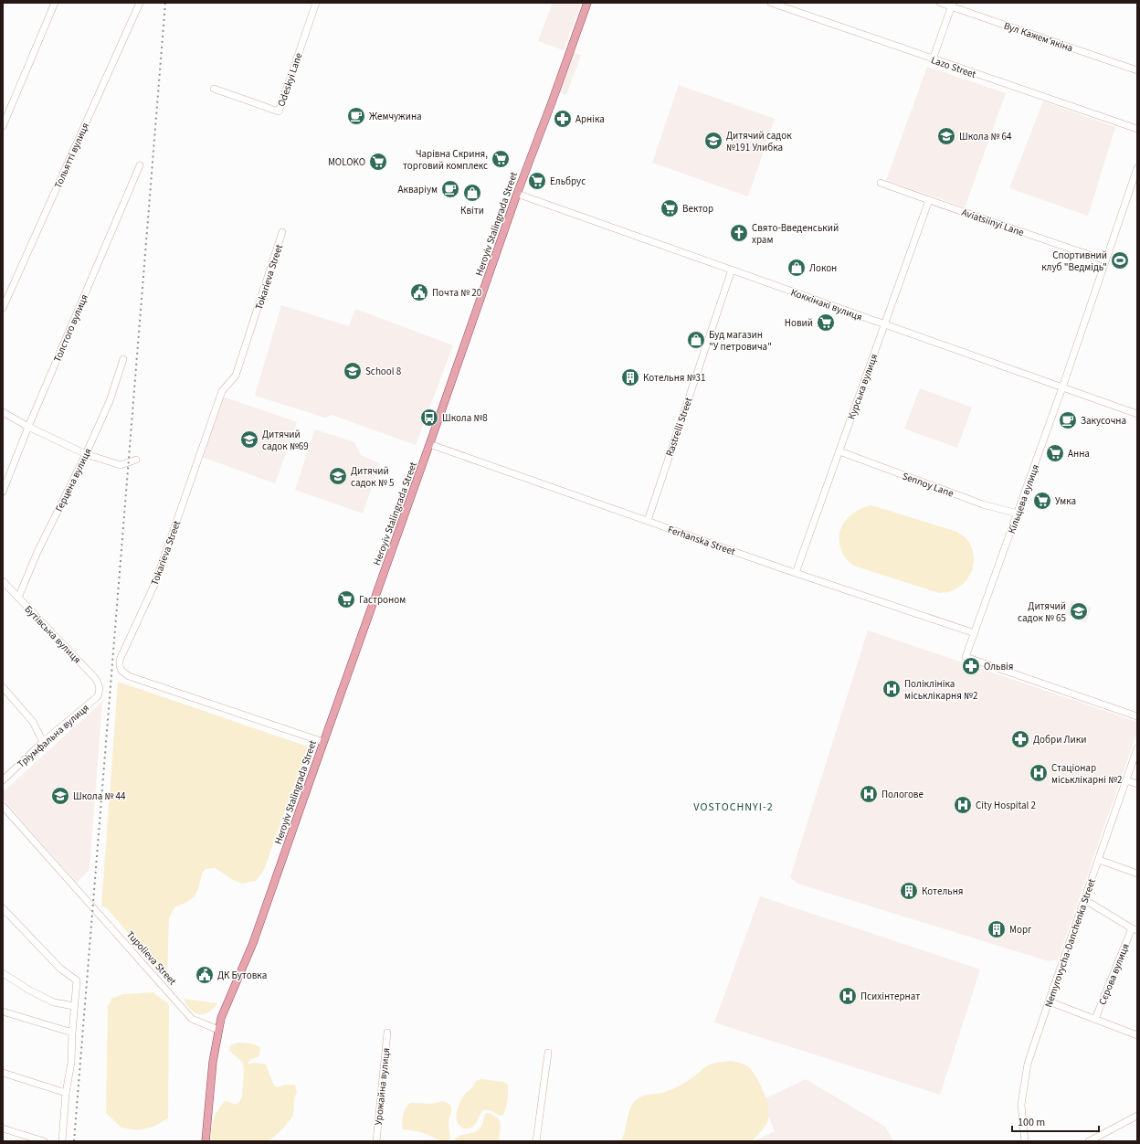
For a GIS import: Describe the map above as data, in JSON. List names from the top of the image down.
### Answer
{
  "streets": {
    "main road": ["Heroyiv Stalingrada Street"],
    "street": [
      "Вул Кажем'якіна",
      "Lazo Street",
      "Odeskyi Lane",
      "Тольятті вулиця",
      "Aviatsiinyi Lane",
      "Tokarieva Street",
      "Коккінакі вулиця",
      "Толстого вулиця",
      "Курська вулиця",
      "Rastrelli Street",
      "Герцена вулиця",
      "Sennoy Lane",
      "Кільцева вулиця",
      "Ferhanska Street",
      "Бутівська вулиця",
      "Тріумфальна вулиця",
      "Nemyrovycha-Danchenka Street",
      "Tupolieva Street",
      "Сєрова вулиця",
      "Урожайна вулиця"
    ]
  },
  "crossings": [
    ["Aviatsiinyi Lane", "Курська вулиця"],
    ["Aviatsiinyi Lane", "Кільцева вулиця"],
    ["Heroyiv Stalingrada Street", "Tokarieva Street"],
    ["Heroyiv Stalingrada Street", "Коккінакі вулиця"],
    ["Heroyiv Stalingrada Street", "Ferhanska Street"],
    ["Heroyiv Stalingrada Street", "Tupolieva Street"],
    ["Коккінакі вулиця", "Курська вулиця"],
    ["Коккінакі вулиця", "Rastrelli Street"],
    ["Коккінакі вулиця", "Кільцева вулиця"],
    ["Курська вулиця", "Sennoy Lane"],
    ["Курська вулиця", "Ferhanska Street"],
    ["Rastrelli Street", "Ferhanska Street"],
    ["Герцена вулиця", "Бутівська вулиця"],
    ["Sennoy Lane", "Кільцева вулиця"],
    ["Кільцева вулиця", "Ferhanska Street"],
    ["Бутівська вулиця", "Тріумфальна вулиця"]
  ],
  "districts": ["VOSTOCHNYI-2"],
  "places": {
    "cafe": ["Жемчужина", "Акваріум", "Закусочна"],
    "pharmacy": ["Арніка", "Ольвія", "Добри Лики"],
    "school or university": [
      "Школа № 64",
      "Дитячий садок №191 Улибка",
      "School 8",
      "Дитячий садок №69",
      "Дитячий садок № 5",
      "Дитячий садок № 65",
      "Школа № 44"
    ],
    "supermarket": [
      "Чарівна Скриня, торговий комплекс",
      "MOLOKO",
      "Ельбрус",
      "Вектор",
      "Новий",
      "Анна",
      "Умка",
      "Гастроном"
    ],
    "shop": ["Квіти", "Локон", "Буд магазин \"У петровича\""],
    "church": ["Свято-Введенський храм"],
    "sports": ["Спортивний клуб \"Ведмідь\""],
    "public building": ["Почта № 20", "ДК Бутовка"],
    "building": ["Котельня №31", "Котельня", "Морг"],
    "bus stop": ["Школа №8"],
    "hospital": [
      "Поліклініка міськлікарня №2",
      "Стаціонар міськлікарні №2",
      "Пологове",
      "City Hospital 2",
      "Психінтернат"
    ]
  },
  "scale_bar": "100 m"
}
